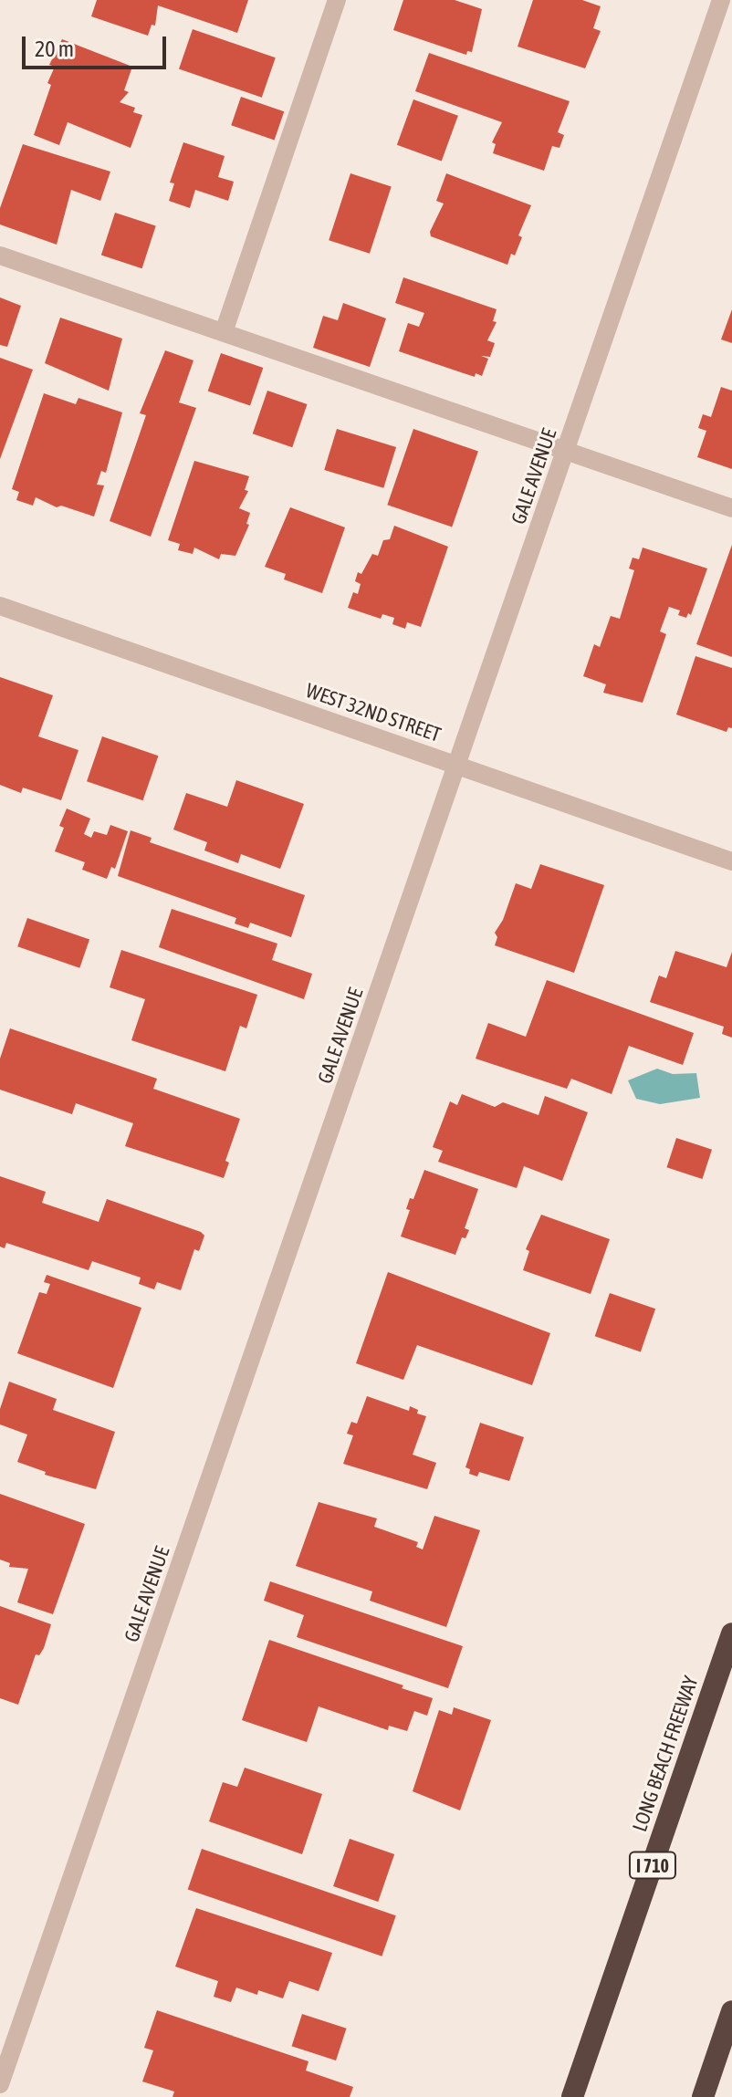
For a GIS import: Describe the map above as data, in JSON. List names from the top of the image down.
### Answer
{
  "streets": {
    "highway": ["LONG BEACH FREEWAY", "I 710"],
    "street": ["GALE AVENUE", "WEST 32ND STREET"]
  },
  "crossings": [
    ["GALE AVENUE", "WEST 32ND STREET"]
  ],
  "scale_bar": "20 m"
}
